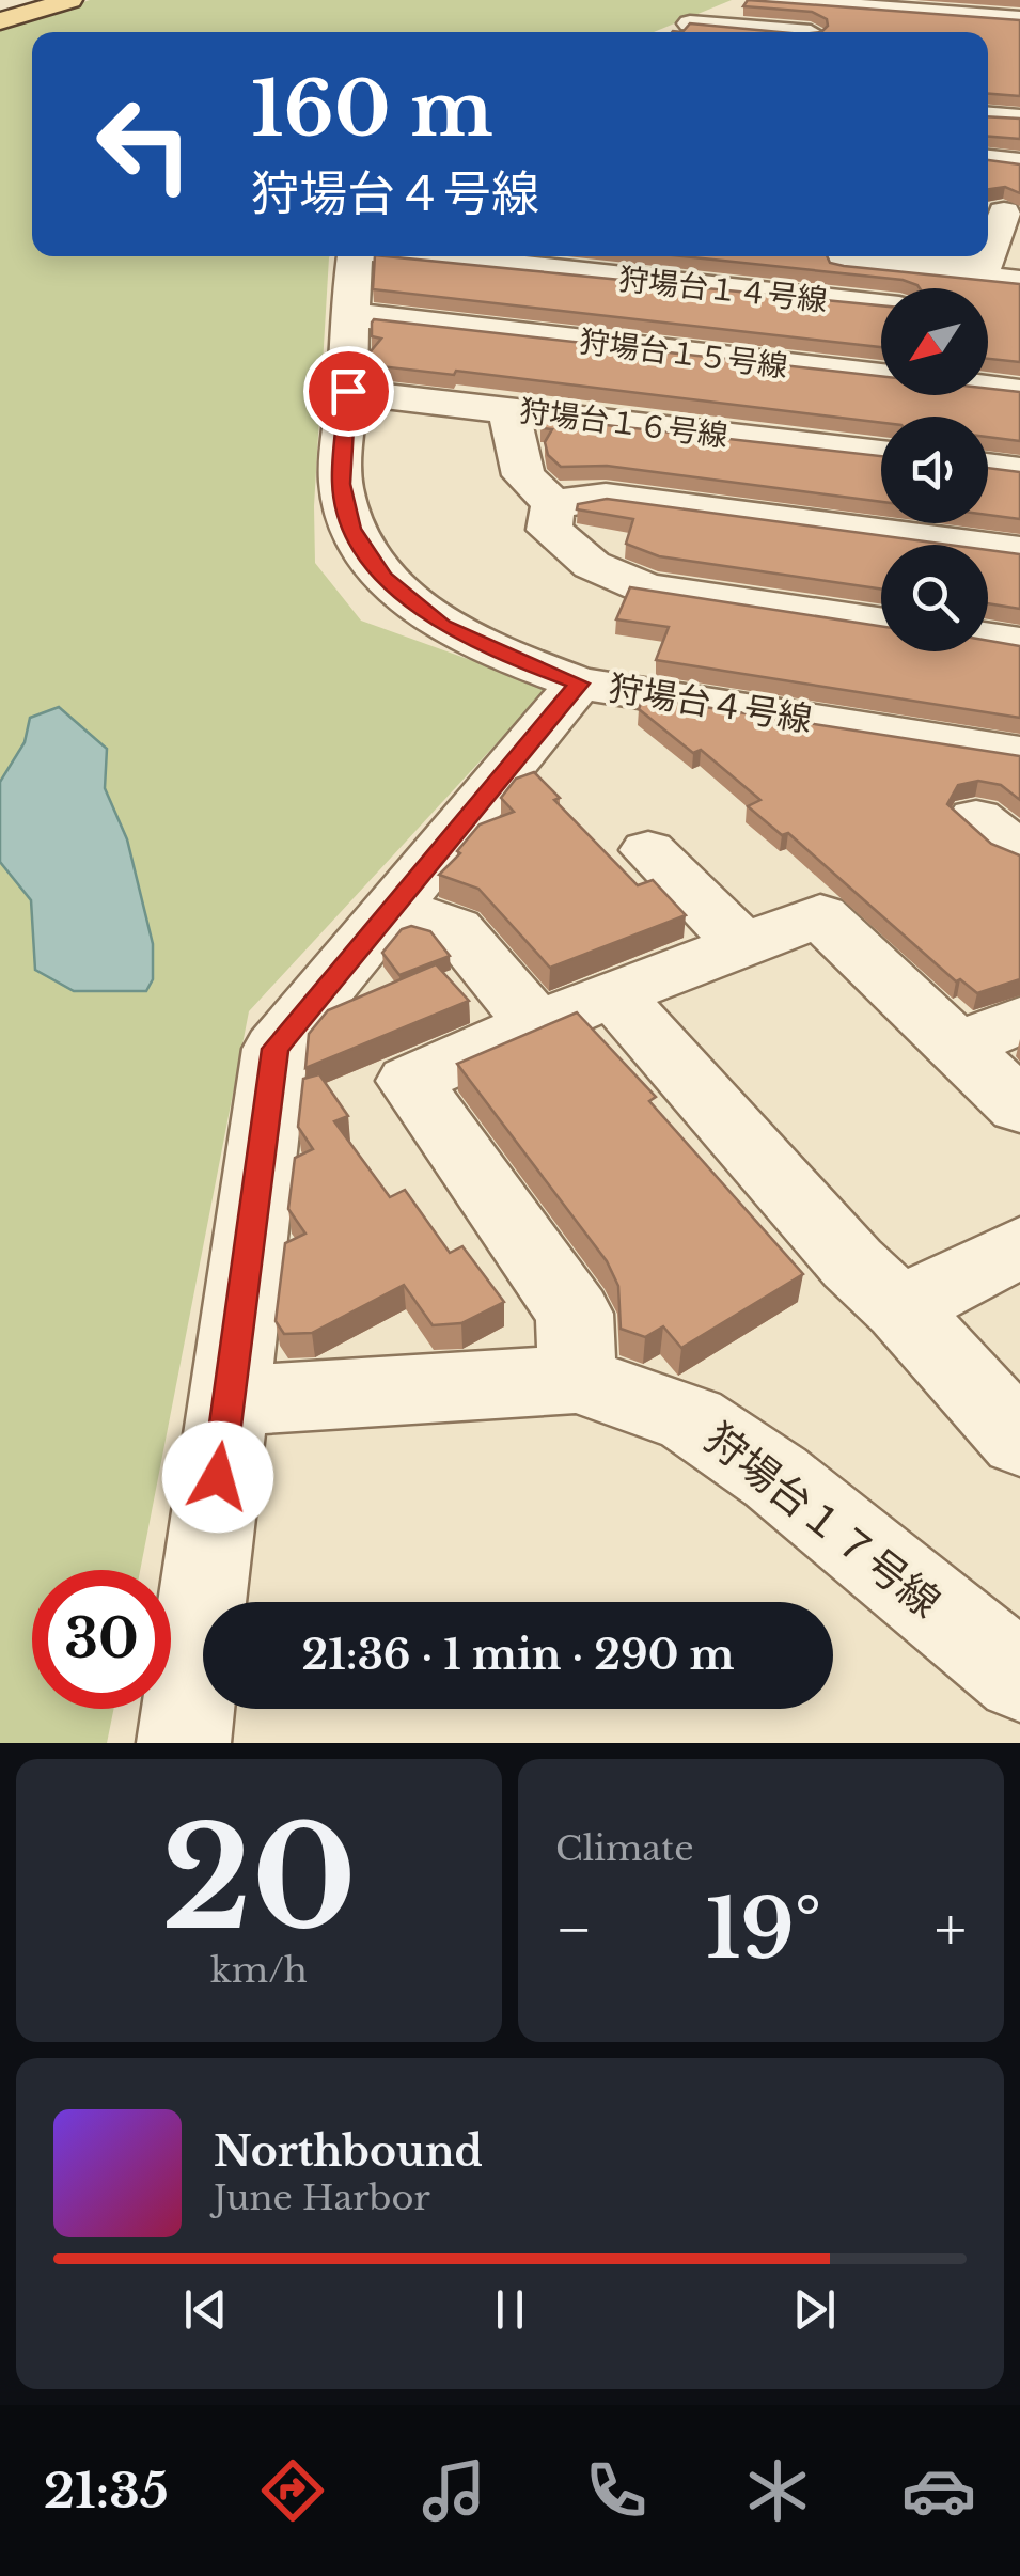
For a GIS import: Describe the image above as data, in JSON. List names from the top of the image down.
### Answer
{
  "streets": {
    "street": [
      "狩場台１４号線",
      "狩場台１５号線",
      "狩場台１６号線",
      "狩場台４号線",
      "狩場台１７号線"
    ]
  },
  "crossings": [
    ["狩場台１５号線", "狩場台４号線"],
    ["狩場台１６号線", "狩場台４号線"]
  ],
  "north": "bottom left",
  "page": {
    "turn": ["160 m", "狩場台４号線"],
    "limit": "30",
    "trip": "21:36 · 1 min · 290 m",
    "tile": [
      ["20", "km/h"],
      "Climate"
    ],
    "heat": ["−", "19°", "+"],
    "song": ["Northbound", "June Harbor"],
    "tabs": "21:35"
  }
}
